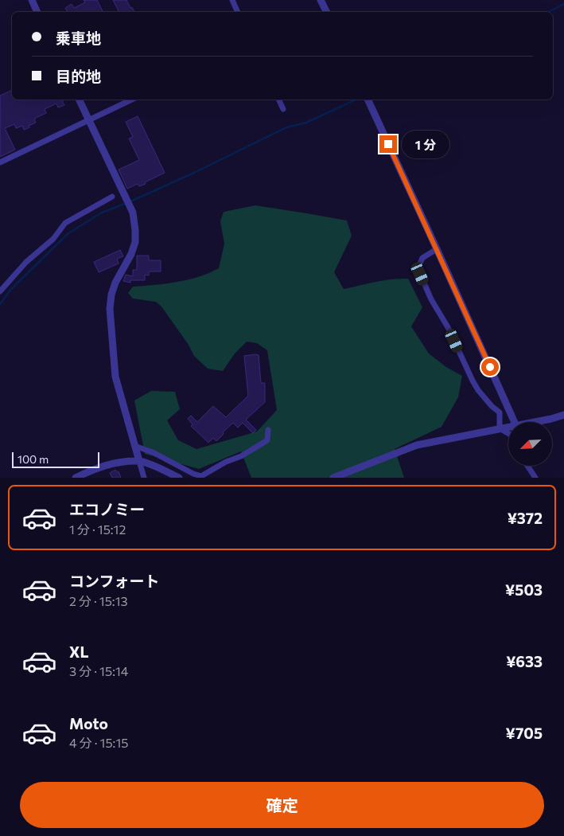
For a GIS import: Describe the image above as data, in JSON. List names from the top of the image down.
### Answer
{
  "scale_bar": "100 m",
  "north": "bottom left",
  "page": {
    "banner": ["乗車地", "目的地"],
    "bubble": "1 分",
    "scale": "100 m",
    "list": [
      {
        "name": "エコノミー",
        "note": "1 分 · 15:12",
        "value": "¥372"
      },
      {
        "name": "コンフォート",
        "note": "2 分 · 15:13",
        "value": "¥503"
      },
      {
        "name": "XL",
        "note": "3 分 · 15:14",
        "value": "¥633"
      },
      {
        "name": "Moto",
        "note": "4 分 · 15:15",
        "value": "¥705"
      }
    ],
    "buttons": "確定"
  }
}
